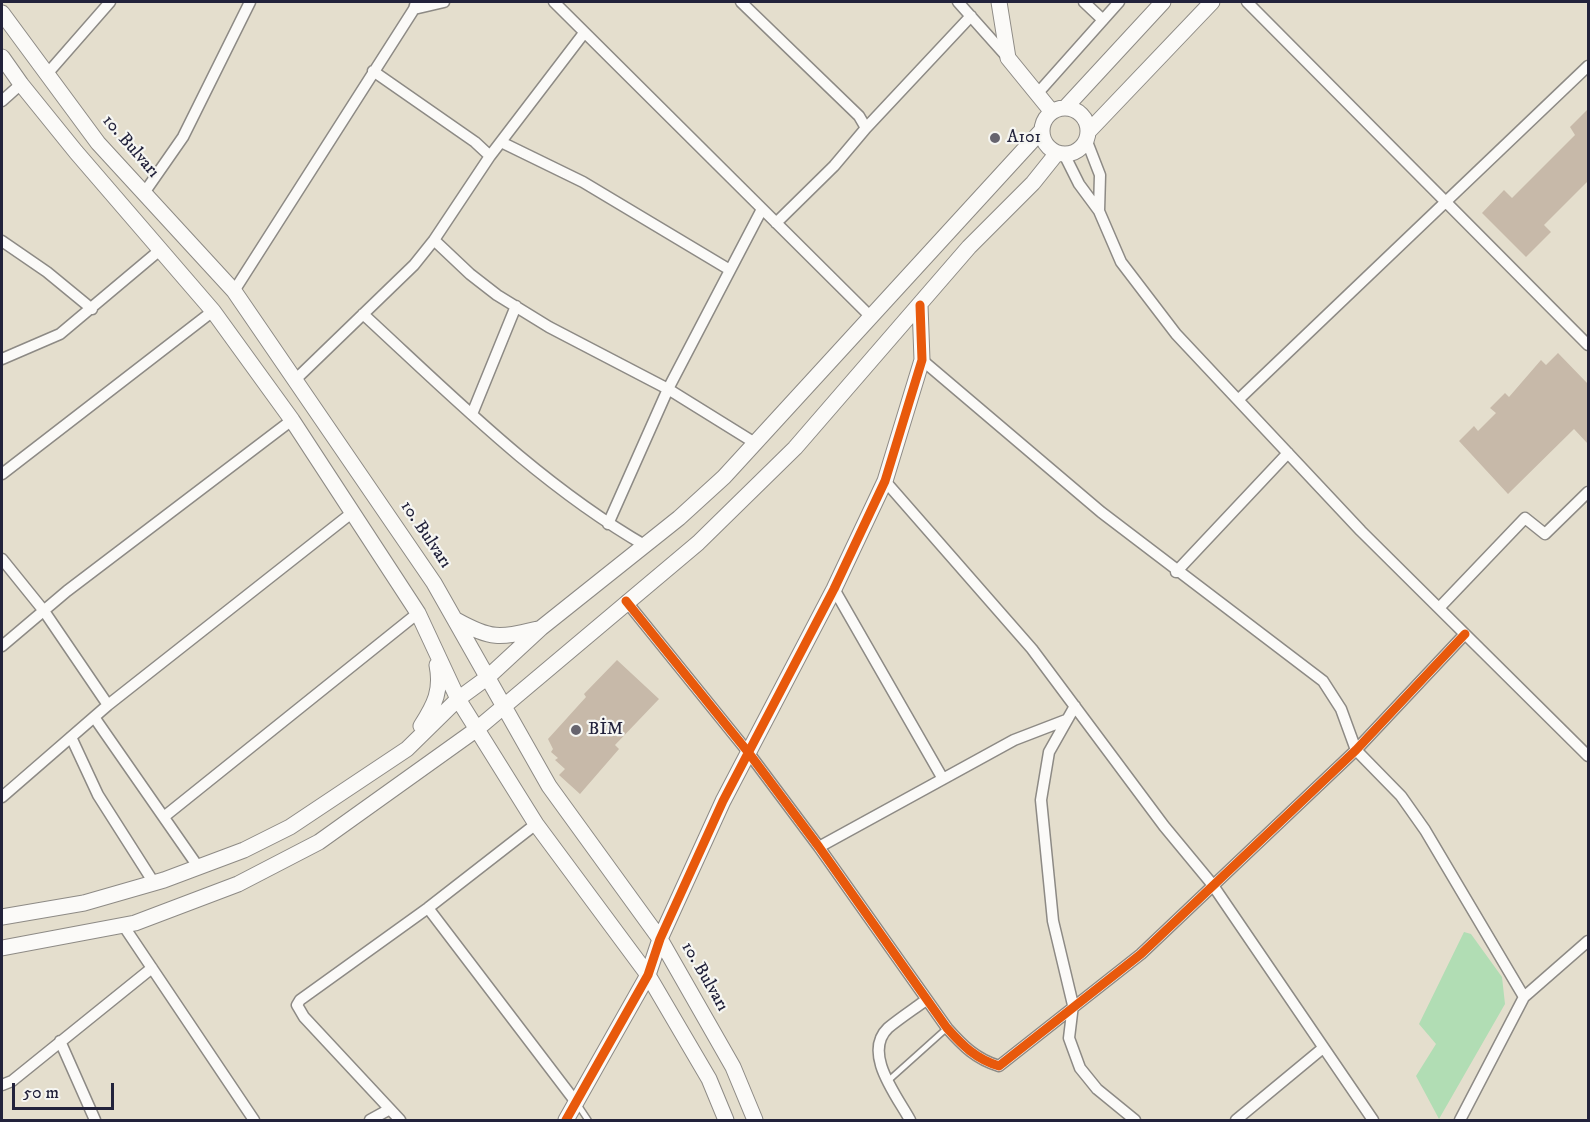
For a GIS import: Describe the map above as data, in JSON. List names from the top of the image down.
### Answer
{
  "streets": {
    "main road": ["10. Bulvarı"]
  },
  "places": ["A101", "BİM"],
  "scale_bar": "50 m"
}
